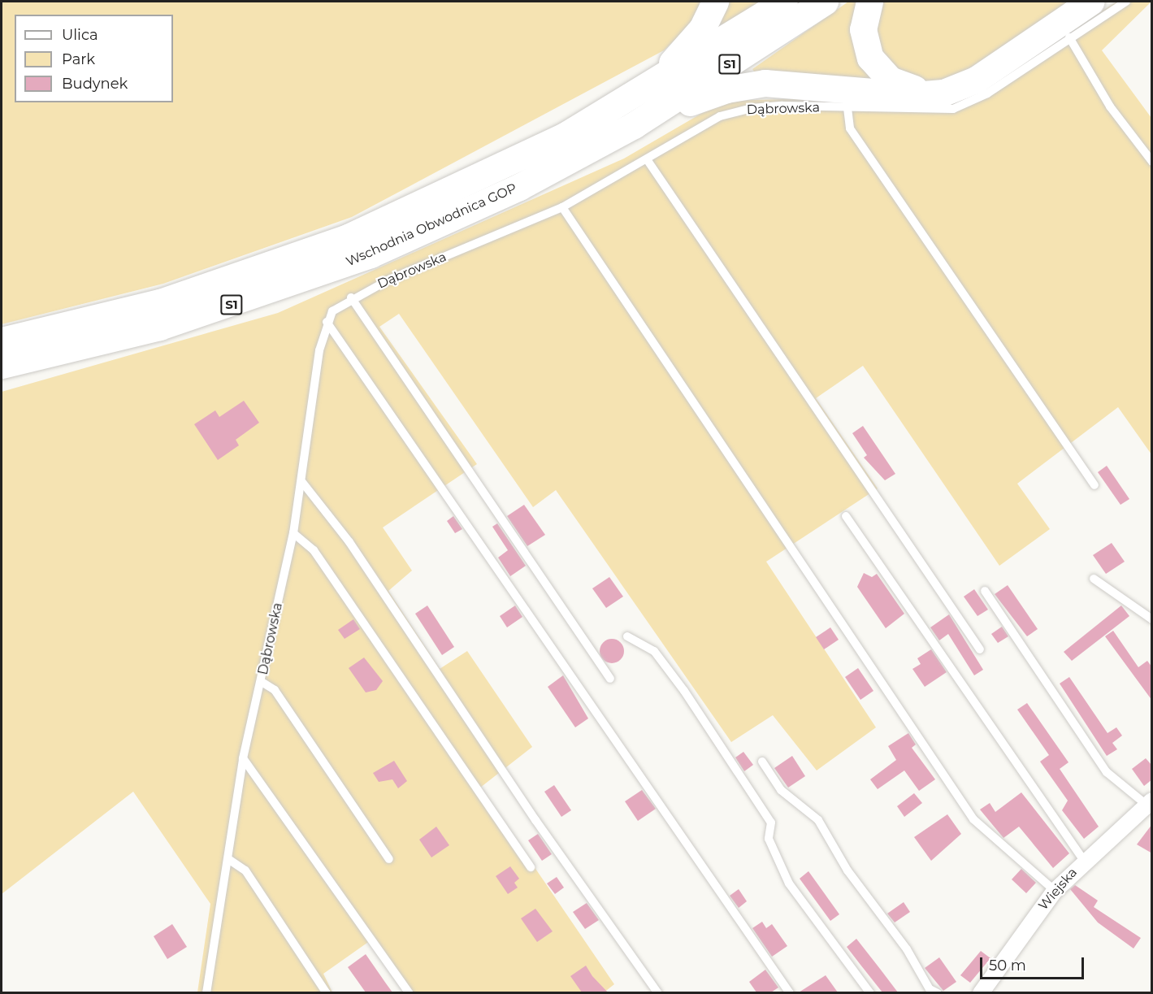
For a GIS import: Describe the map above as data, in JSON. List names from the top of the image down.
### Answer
{
  "streets": {
    "highway": ["S1", "Wschodnia Obwodnica GOP"],
    "street": ["Wiejska"],
    "lane": ["Dąbrowska"]
  },
  "legend": ["Ulica", "Park", "Budynek"],
  "scale_bar": "50 m"
}
